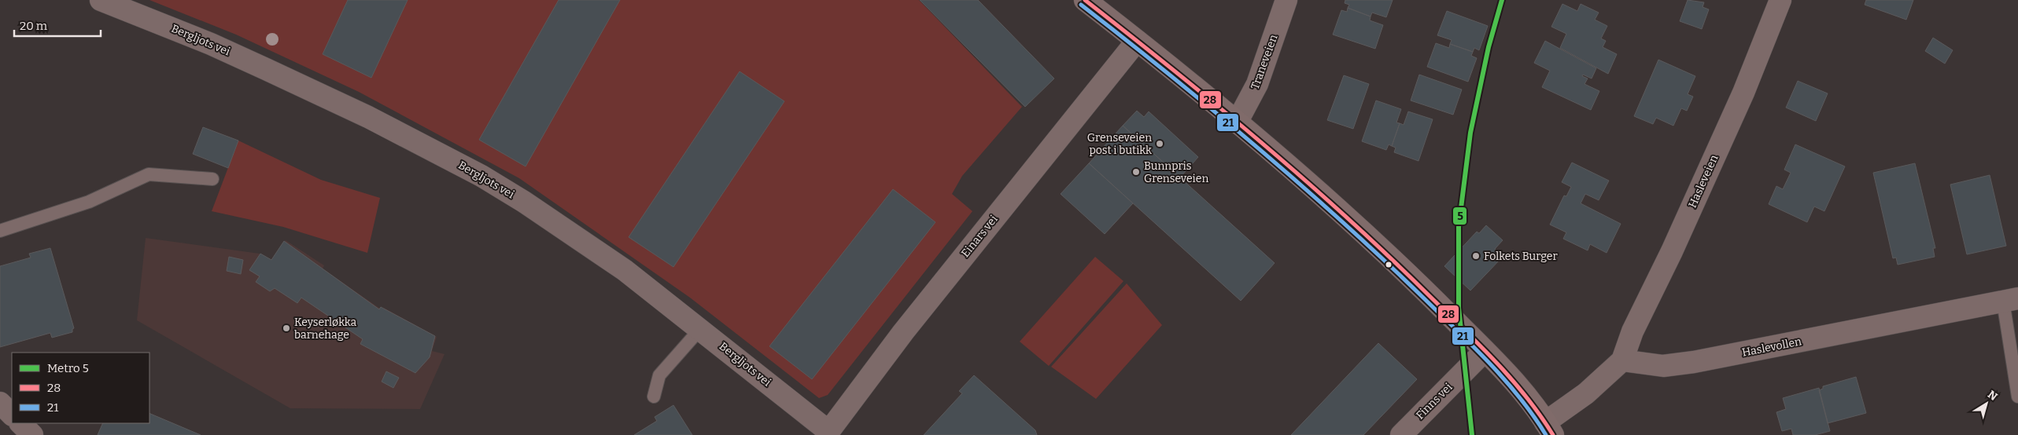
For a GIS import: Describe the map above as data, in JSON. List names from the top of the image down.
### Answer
{
  "streets": {
    "street": [
      "Bergljots vei",
      "Traneveien",
      "Hasleveien",
      "Einars vei",
      "Haslevollen",
      "Finns vei"
    ]
  },
  "crossings": [
    ["Bergljots vei", "Einars vei"],
    ["Hasleveien", "Haslevollen"]
  ],
  "places": [
    "Grenseveien post i butikk",
    "Bunnpris Grenseveien",
    "Folkets Burger",
    "Keyserløkka barnehage"
  ],
  "lines": ["metro line 5", "transit line 28", "transit line 21"],
  "legend": ["Metro 5", "28", "21"],
  "scale_bar": "20 m",
  "north": "top right"
}
